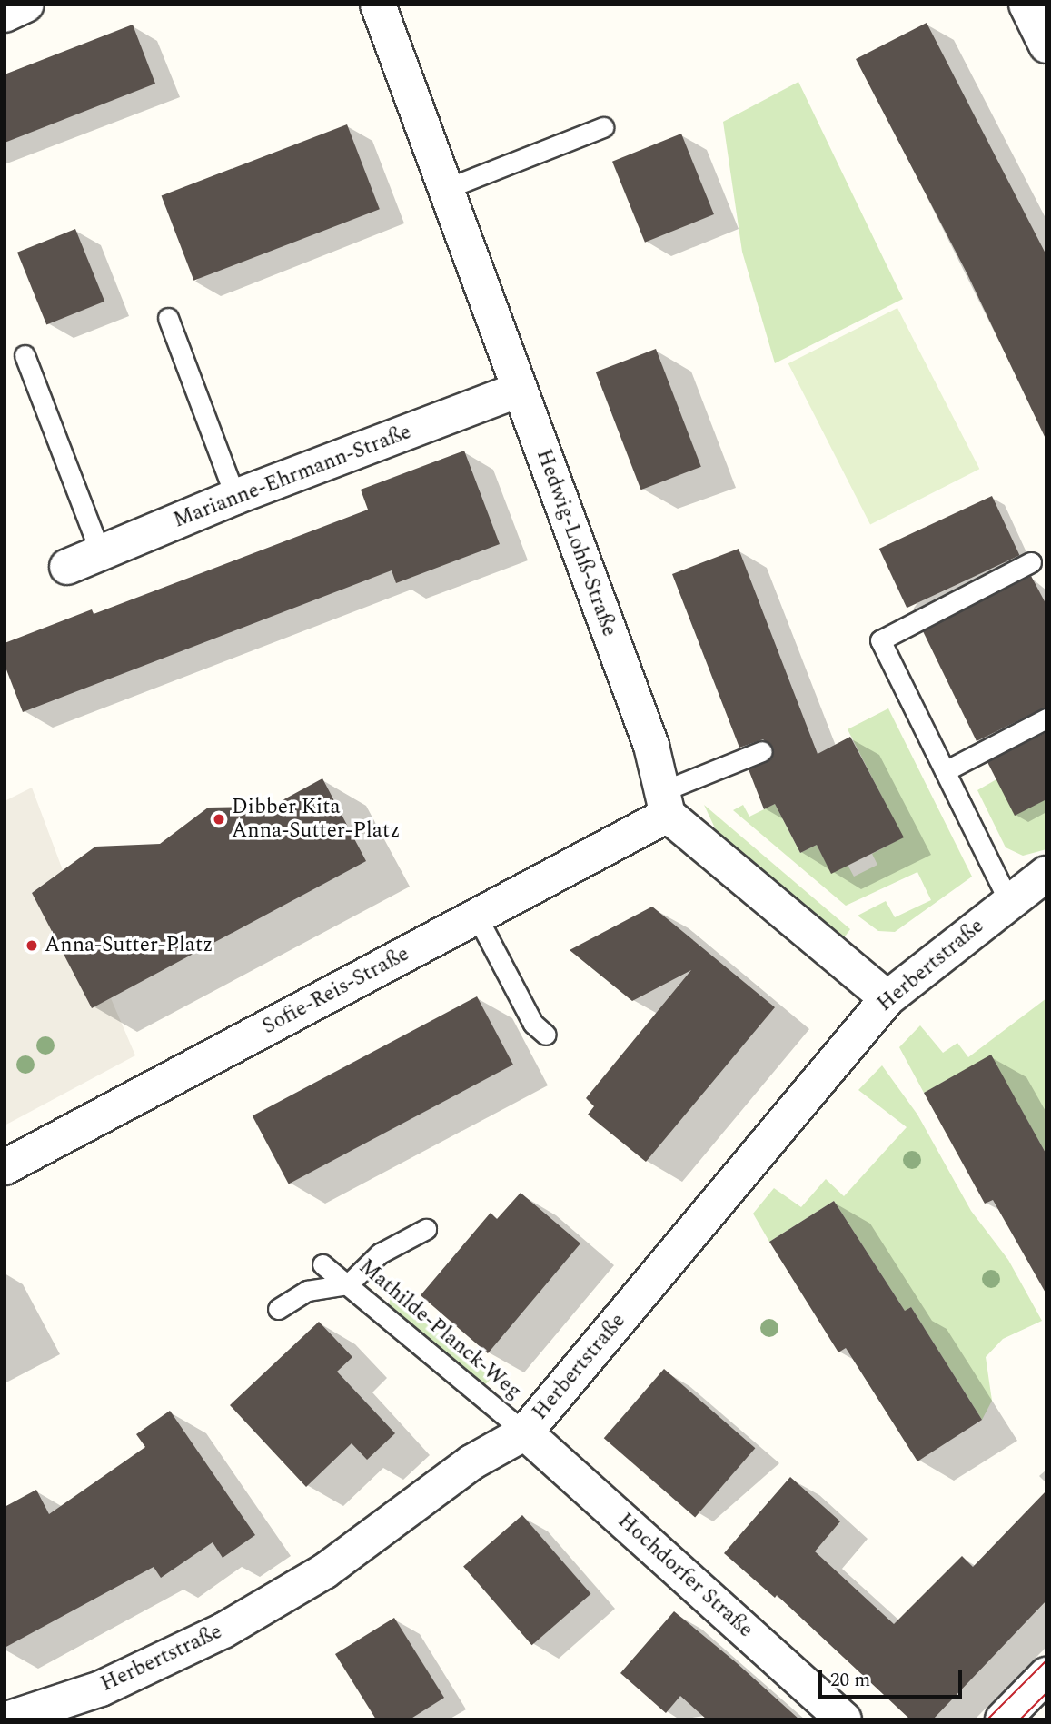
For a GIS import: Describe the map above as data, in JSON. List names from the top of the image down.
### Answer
{
  "streets": {
    "street": [
      "Marianne-Ehrmann-Straße",
      "Hedwig-Lohß-Straße",
      "Herbertstraße",
      "Sofie-Reis-Straße",
      "Hochdorfer Straße"
    ],
    "lane": ["Mathilde-Planck-Weg"]
  },
  "crossings": [
    ["Marianne-Ehrmann-Straße", "Hedwig-Lohß-Straße"],
    ["Hedwig-Lohß-Straße", "Sofie-Reis-Straße"],
    ["Herbertstraße", "Mathilde-Planck-Weg"],
    ["Herbertstraße", "Hochdorfer Straße"],
    ["Mathilde-Planck-Weg", "Hochdorfer Straße"]
  ],
  "places": ["Dibber Kita Anna-Sutter-Platz", "Anna-Sutter-Platz"],
  "scale_bar": "20 m"
}
